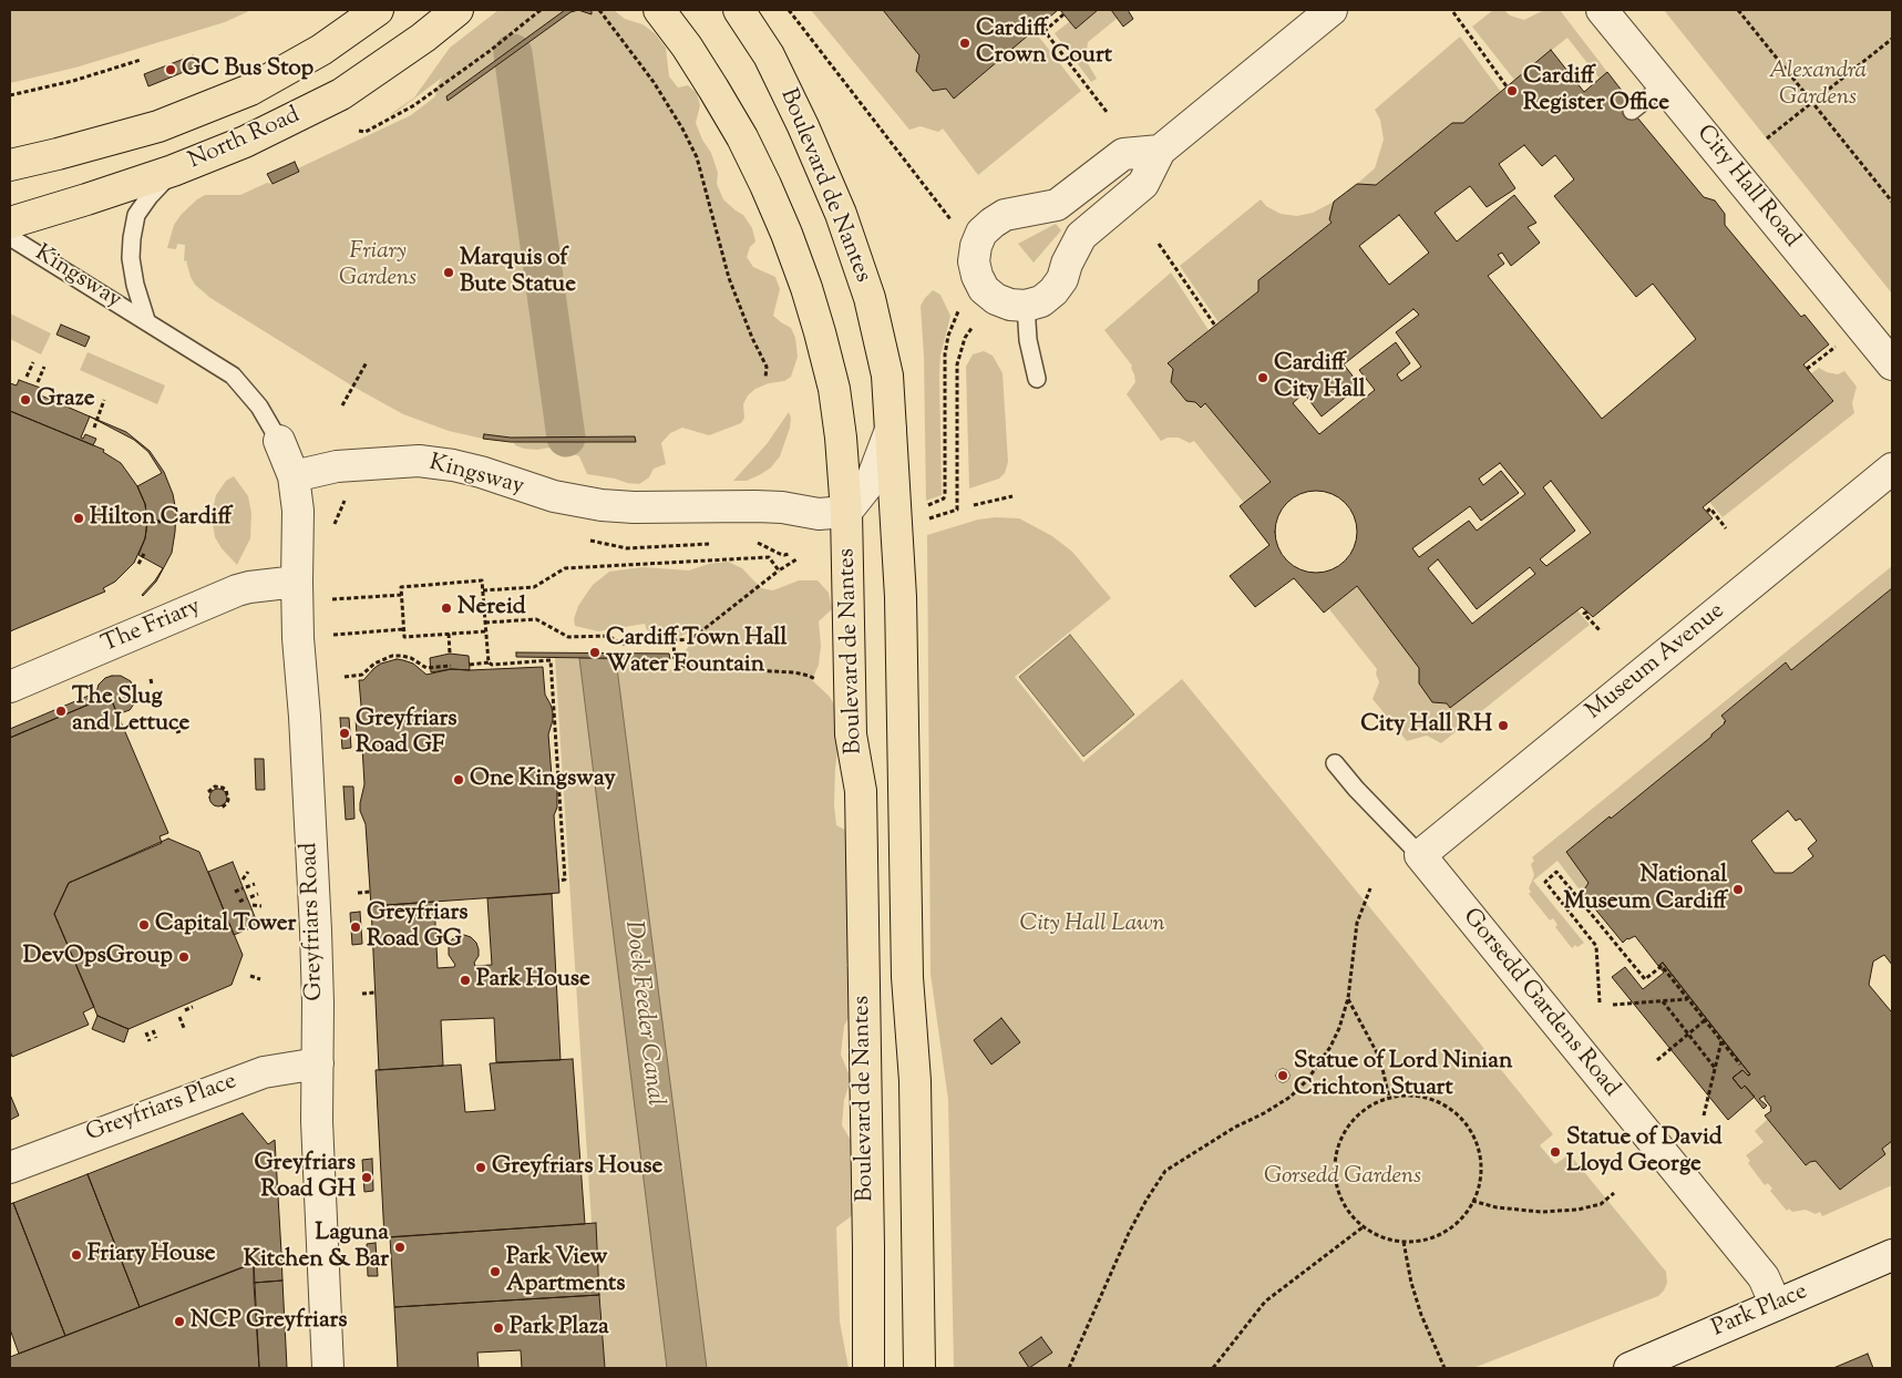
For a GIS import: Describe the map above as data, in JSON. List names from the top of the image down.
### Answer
{
  "streets": {
    "main road": ["North Road", "Boulevard de Nantes"],
    "street": [
      "City Hall Road",
      "Kingsway",
      "The Friary",
      "Museum Avenue",
      "Greyfriars Road",
      "Gorsedd Gardens Road",
      "Greyfriars Place",
      "Park Place"
    ]
  },
  "crossings": [
    ["North Road", "Kingsway"],
    ["Boulevard de Nantes", "Kingsway"],
    ["Kingsway", "Greyfriars Road"],
    ["The Friary", "Greyfriars Road"],
    ["Museum Avenue", "Gorsedd Gardens Road"],
    ["Greyfriars Road", "Greyfriars Place"],
    ["Gorsedd Gardens Road", "Park Place"]
  ],
  "water": ["Dock Feeder Canal"],
  "parks": [
    "Alexandra Gardens",
    "Friary Gardens",
    "City Hall Lawn",
    "Gorsedd Gardens"
  ],
  "places": [
    "Cardiff Crown Court",
    "GC Bus Stop",
    "Cardiff Register Office",
    "Marquis of Bute Statue",
    "Cardiff City Hall",
    "Graze",
    "Hilton Cardiff",
    "Nereid",
    "Cardiff Town Hall Water Fountain",
    "The Slug and Lettuce",
    "City Hall RH",
    "Greyfriars Road GF",
    "One Kingsway",
    "National Museum Cardiff",
    "Capital Tower",
    "Greyfriars Road GG",
    "DevOpsGroup",
    "Park House",
    "Statue of Lord Ninian Crichton Stuart",
    "Statue of David Lloyd George",
    "Greyfriars House",
    "Greyfriars Road GH",
    "Laguna Kitchen & Bar",
    "Friary House",
    "Park View Apartments",
    "NCP Greyfriars",
    "Park Plaza"
  ]
}
